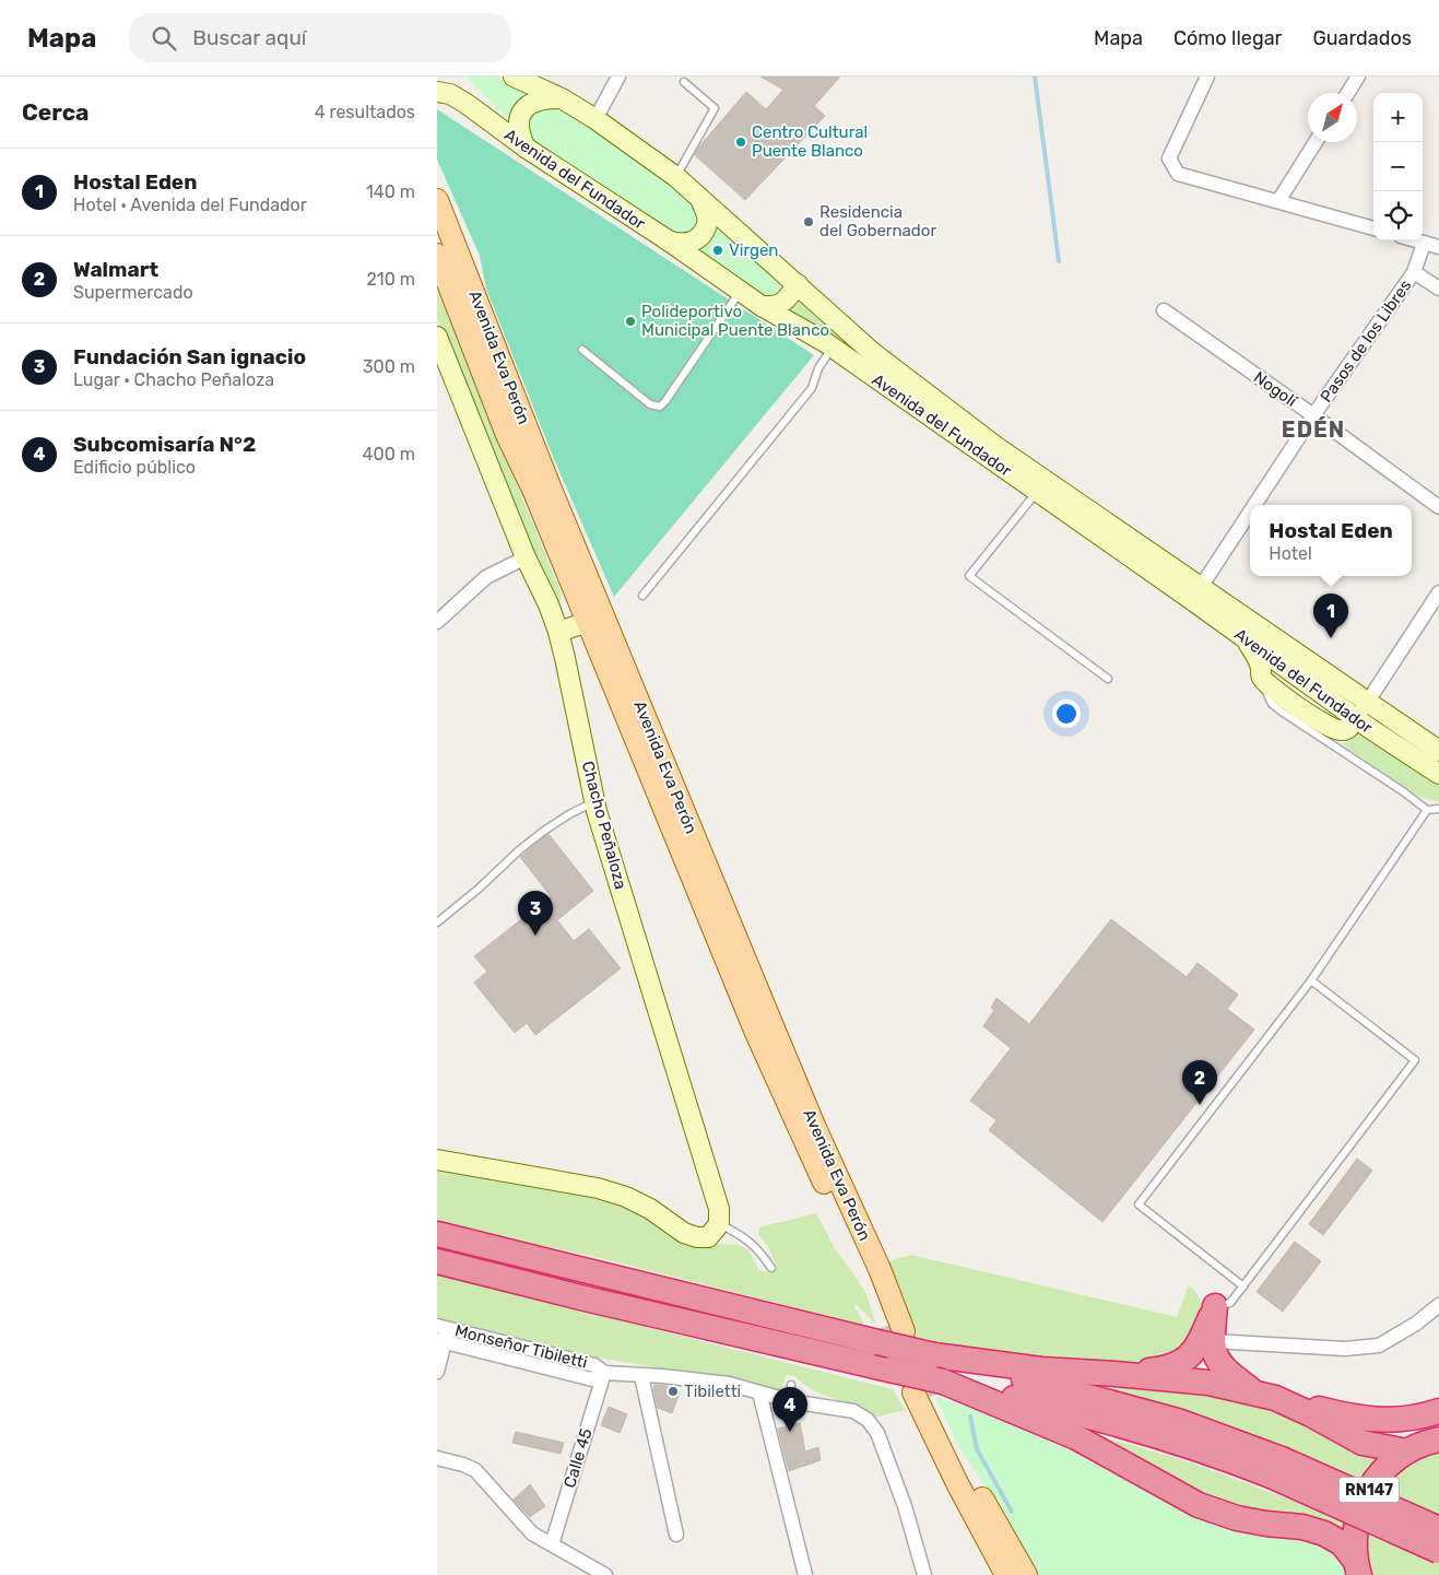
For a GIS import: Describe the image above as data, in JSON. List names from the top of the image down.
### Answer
{
  "streets": {
    "highway": ["RN147"],
    "main road": ["Avenida del Fundador", "Avenida Eva Perón", "Chacho Peñaloza"],
    "street": [
      "Pasos de los Libres",
      "Nogolí",
      "Monseñor Tibiletti",
      "Calle 45"
    ]
  },
  "crossings": [
    ["Avenida del Fundador", "Pasos de los Libres"],
    ["Pasos de los Libres", "Nogolí"],
    ["Monseñor Tibiletti", "Calle 45"]
  ],
  "districts": ["EDÉN"],
  "places": [
    "Centro Cultural Puente Blanco",
    "Residencia del Gobernador",
    "Virgen",
    "Polideportivo Municipal Puente Blanco",
    "Tibiletti"
  ],
  "north": "top right",
  "page": {
    "header": "Mapa",
    "search": "Buscar aquí",
    "nav": ["Mapa", "Cómo llegar", "Guardados"],
    "heading": ["Cerca", "4 resultados"],
    "map_buttons": ["+", "−"],
    "list": [
      {
        "mark": "1",
        "name": "Hostal Eden",
        "note": "Hotel · Avenida del Fundador",
        "value": "140 m"
      },
      {
        "mark": "2",
        "name": "Walmart",
        "note": "Supermercado",
        "value": "210 m"
      },
      {
        "mark": "3",
        "name": "Fundación San ignacio",
        "note": "Lugar · Chacho Peñaloza",
        "value": "300 m"
      },
      {
        "mark": "4",
        "name": "Subcomisaría N°2",
        "note": "Edificio público",
        "value": "400 m"
      }
    ],
    "popup": ["Hostal Eden", "Hotel"],
    "pins": [
      "1",
      "3",
      "2",
      "4"
    ]
  }
}
